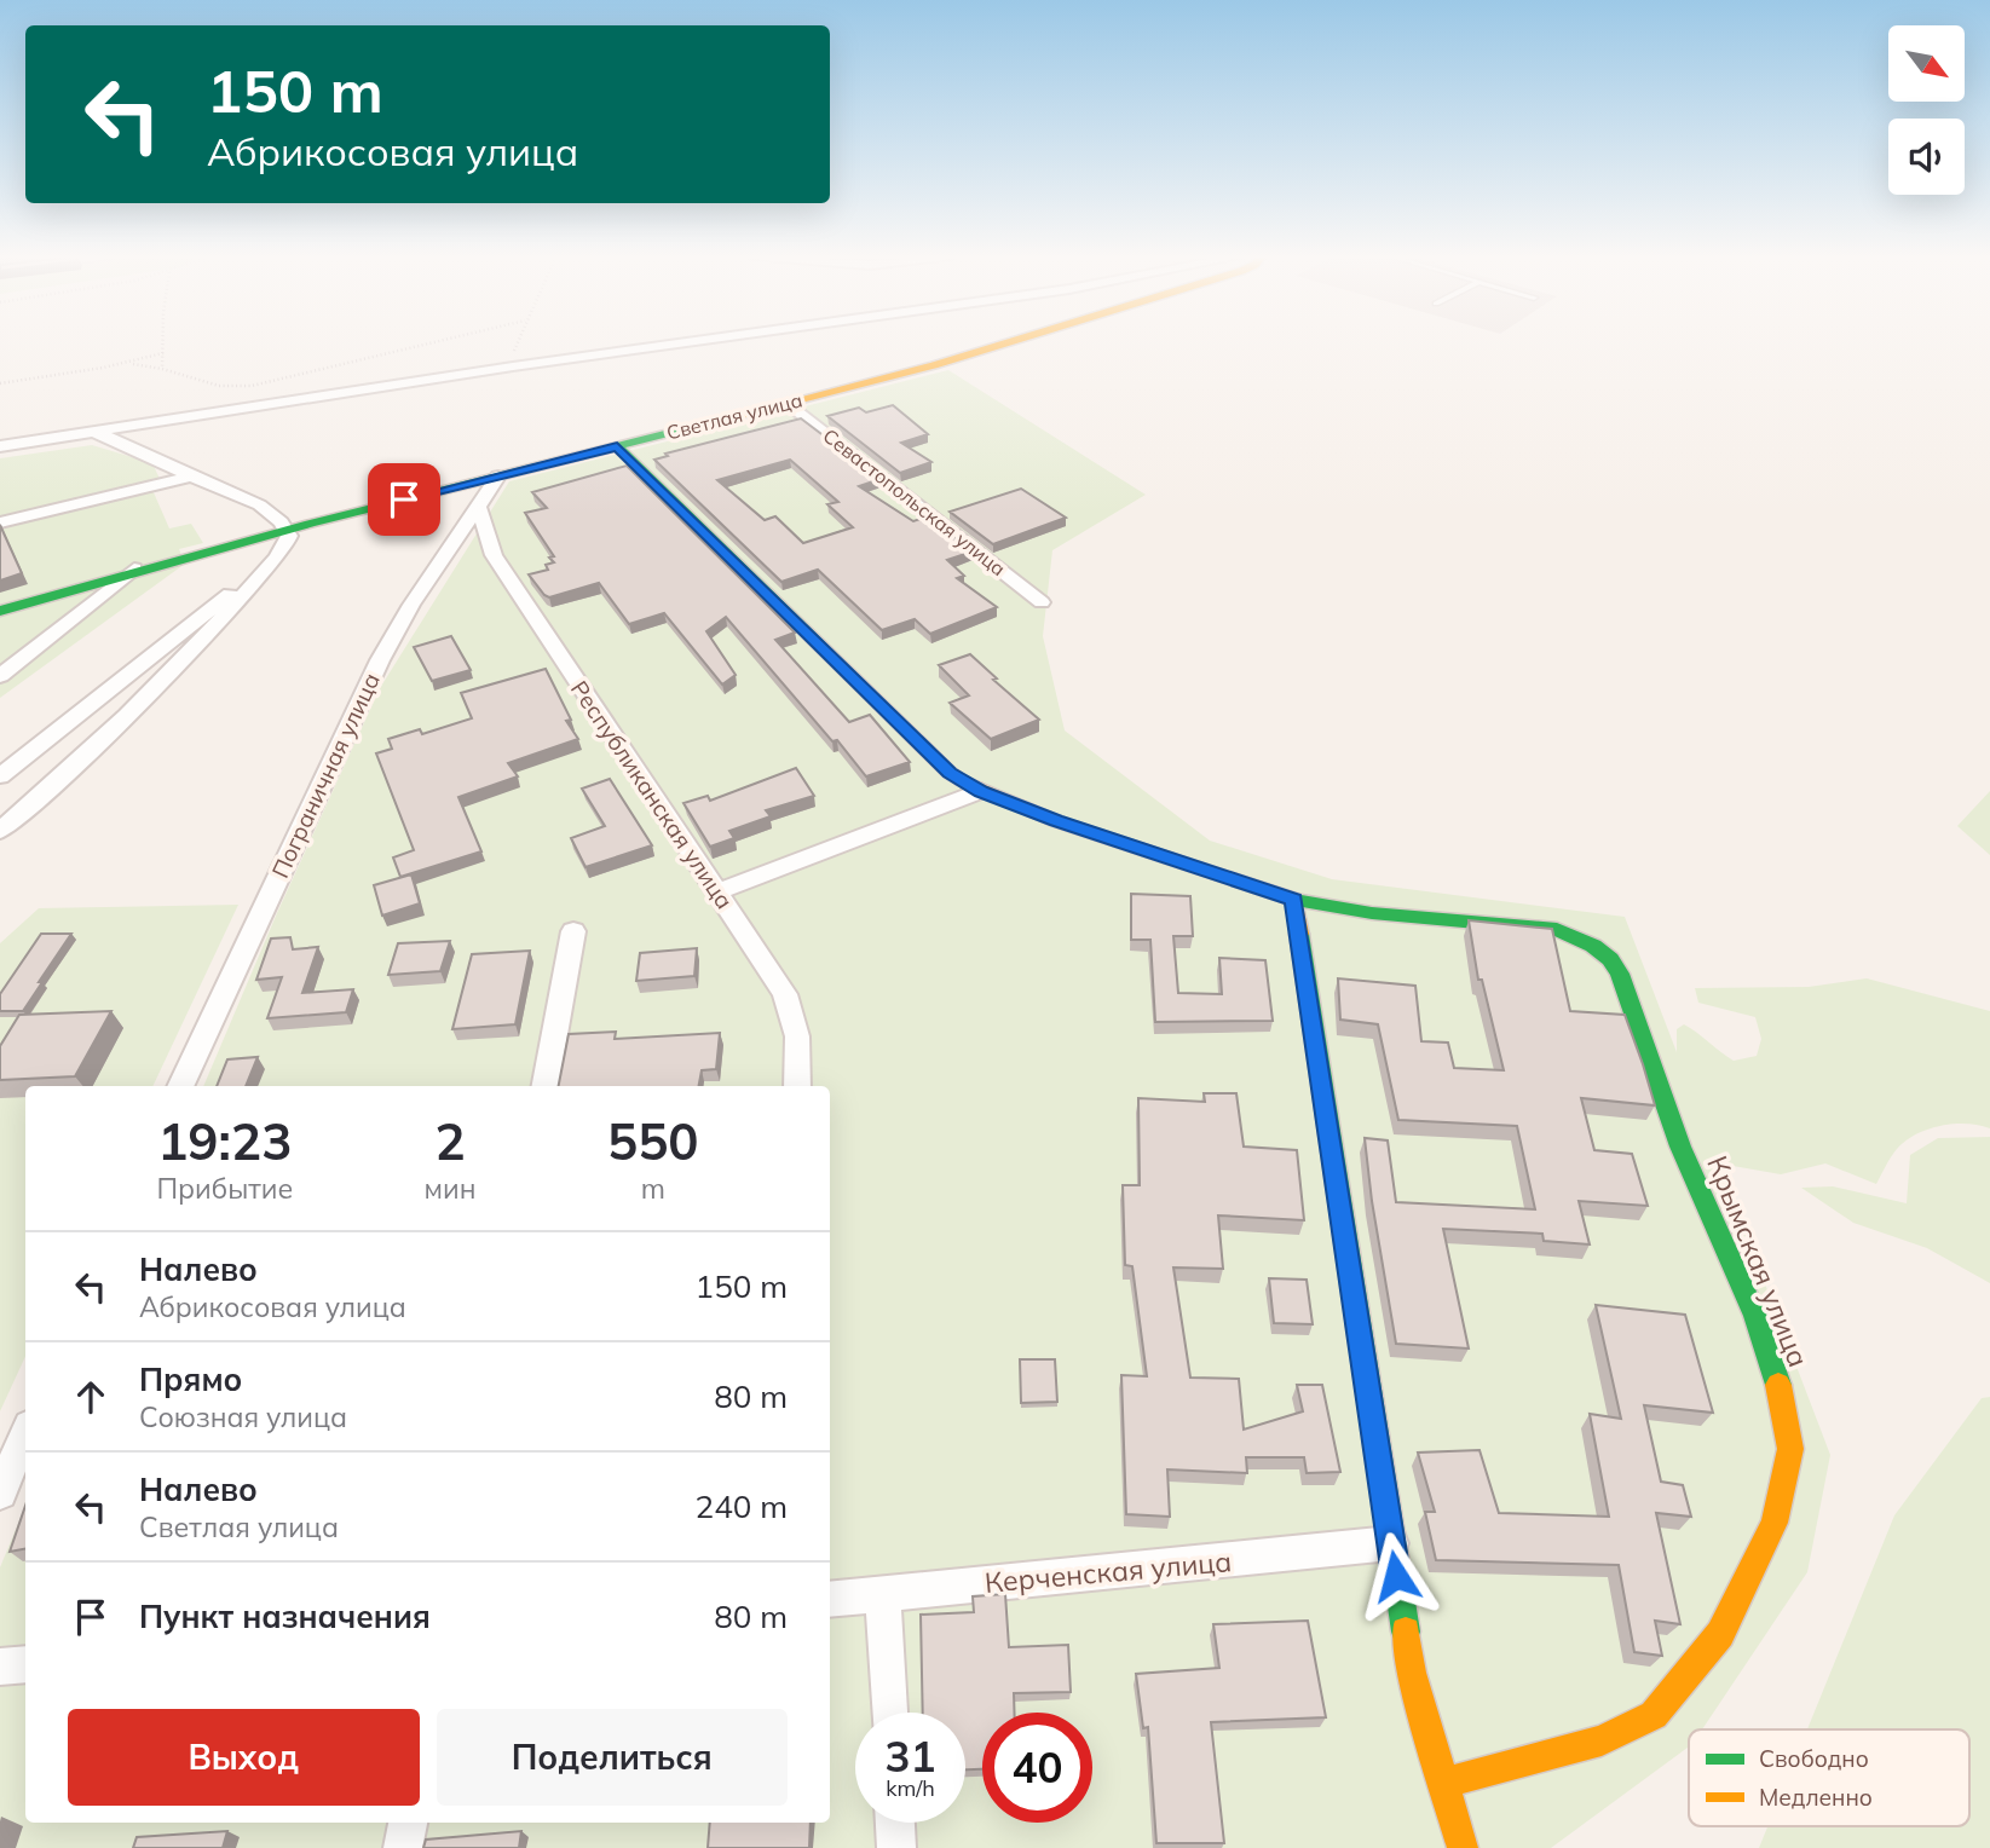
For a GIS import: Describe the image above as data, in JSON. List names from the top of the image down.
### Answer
{
  "streets": {
    "street": [
      "Светлая улица",
      "Севастопольская улица",
      "Пограничная улица",
      "Республиканская улица",
      "Крымская улица",
      "Керченская улица"
    ]
  },
  "crossings": [
    ["Светлая улица", "Севастопольская улица"],
    ["Светлая улица", "Пограничная улица"],
    ["Светлая улица", "Крымская улица"],
    ["Пограничная улица", "Республиканская улица"]
  ],
  "legend": ["Свободно", "Медленно"],
  "north": "bottom right",
  "page": {
    "turn": ["150 m", "Абрикосовая улица"],
    "eta": [
      "19:23",
      "Прибытие",
      "2",
      "мин",
      "550",
      "m"
    ],
    "list": [
      {
        "name": "Налево",
        "note": "Абрикосовая улица",
        "value": "150 m"
      },
      {
        "name": "Прямо",
        "note": "Союзная улица",
        "value": "80 m"
      },
      {
        "name": "Налево",
        "note": "Светлая улица",
        "value": "240 m"
      },
      {
        "name": "Пункт назначения",
        "value": "80 m"
      }
    ],
    "buttons": ["Выход", "Поделиться"],
    "speed": "31 km/h",
    "limit": "40"
  }
}
